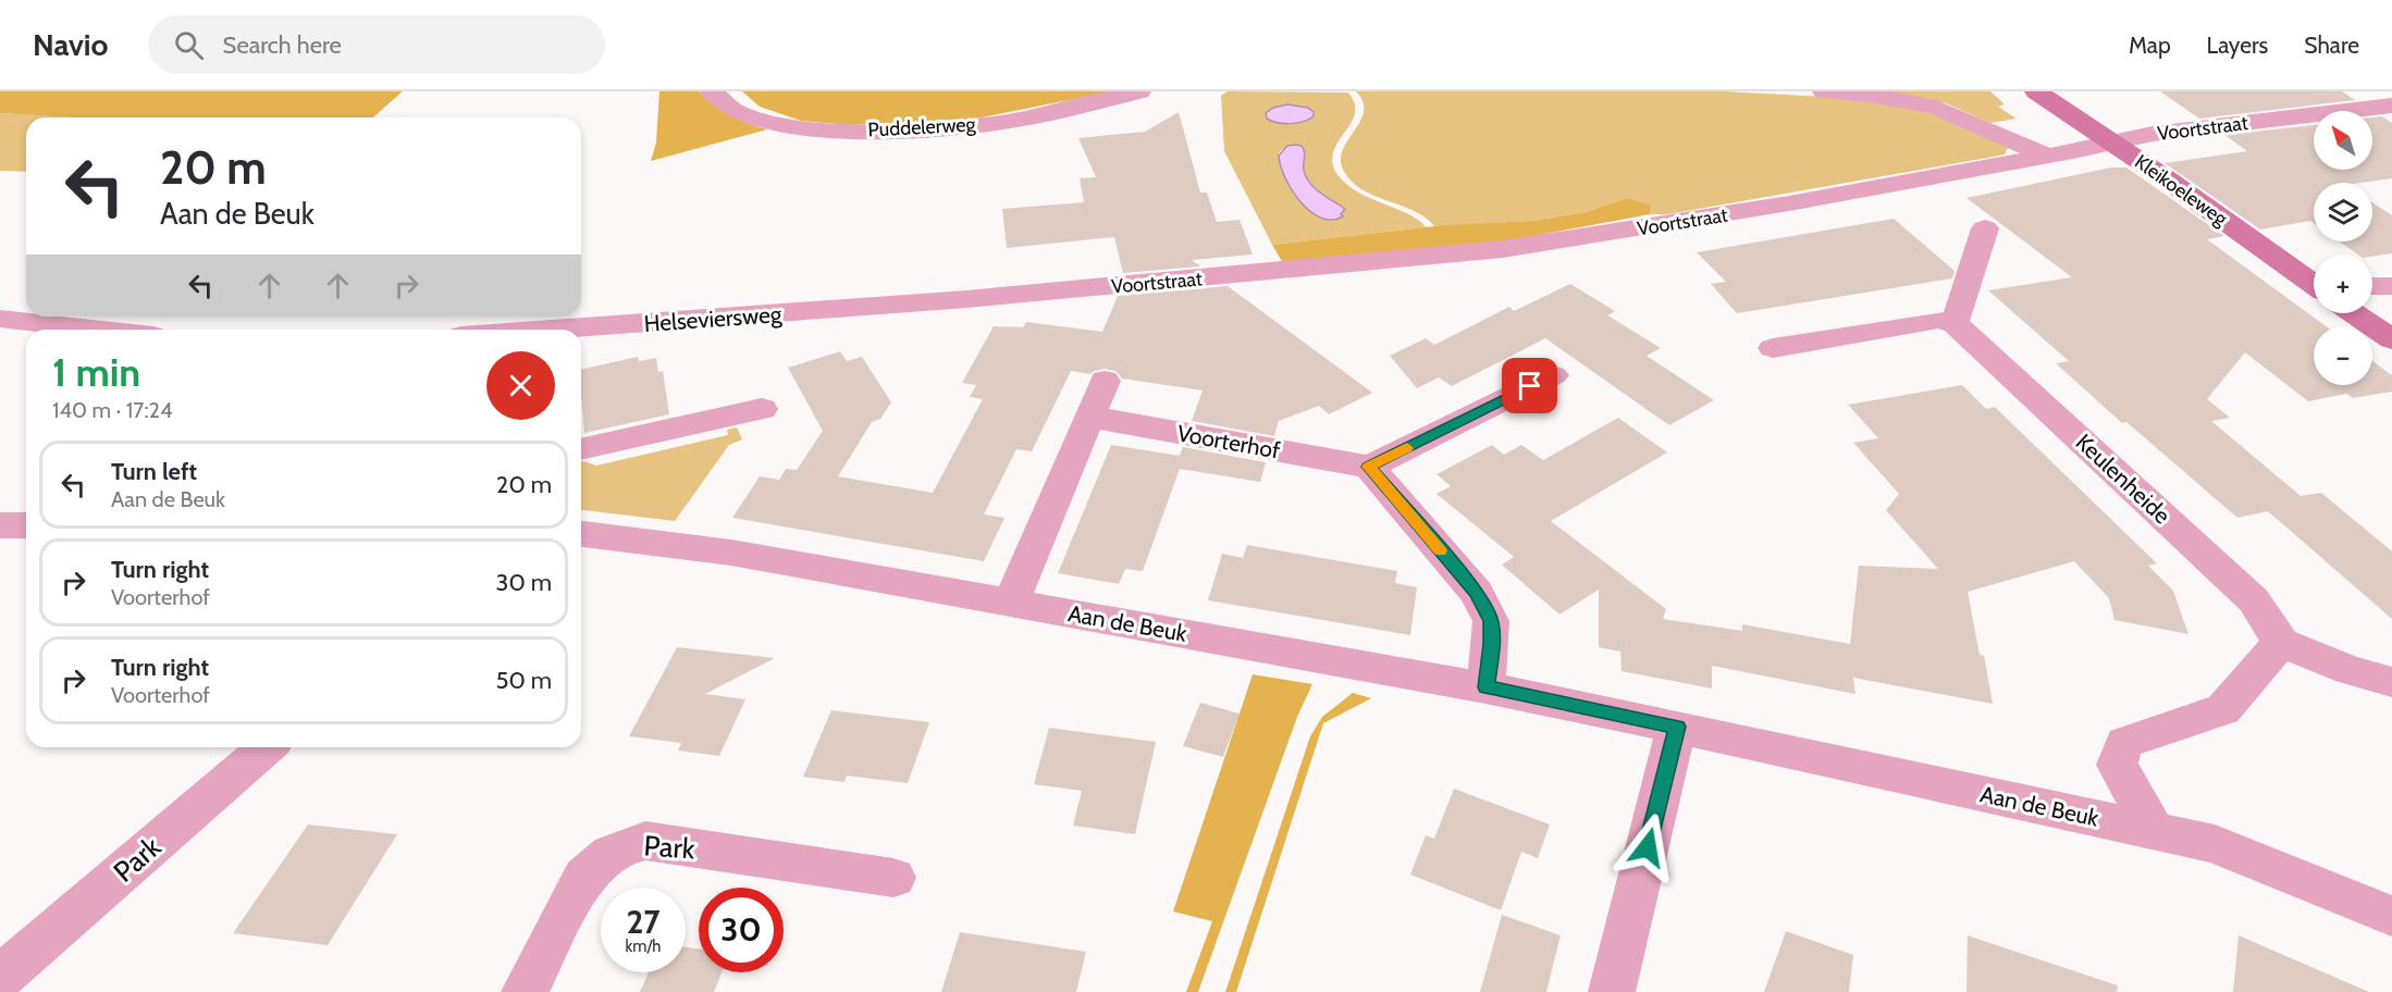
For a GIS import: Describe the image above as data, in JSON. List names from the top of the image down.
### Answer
{
  "streets": {
    "street": [
      "Puddelerweg",
      "Voortstraat",
      "Kleikoeleweg",
      "Helseviersweg",
      "Voorterhof",
      "Keulenheide",
      "Aan de Beuk",
      "Park"
    ]
  },
  "crossings": [
    ["Voortstraat", "Kleikoeleweg"],
    ["Voortstraat", "Helseviersweg"]
  ],
  "north": "top left",
  "page": {
    "header": "Navio",
    "search": "Search here",
    "nav": ["Map", "Layers", "Share"],
    "map_buttons": ["+", "−"],
    "turn": ["20 m", "Aan de Beuk"],
    "heading": ["1 min", "140 m · 17:24"],
    "list": [
      {
        "name": "Turn left",
        "note": "Aan de Beuk",
        "value": "20 m"
      },
      {
        "name": "Turn right",
        "note": "Voorterhof",
        "value": "30 m"
      },
      {
        "name": "Turn right",
        "note": "Voorterhof",
        "value": "50 m"
      }
    ],
    "speed": "27 km/h",
    "limit": "30"
  }
}
